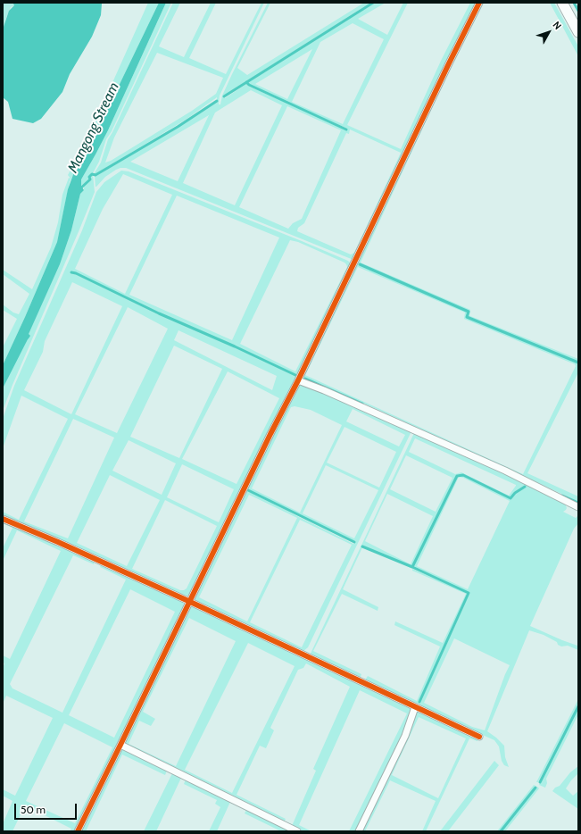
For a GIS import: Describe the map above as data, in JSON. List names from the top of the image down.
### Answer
{
  "water": ["Mangong Stream"],
  "scale_bar": "50 m",
  "north": "top right"
}
